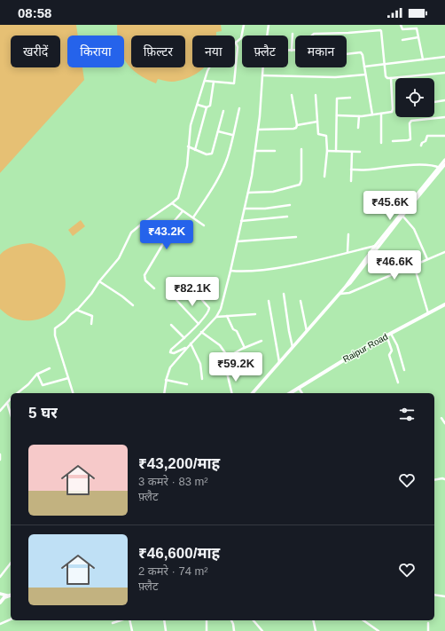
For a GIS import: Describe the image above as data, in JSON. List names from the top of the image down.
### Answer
{
  "streets": {
    "main road": ["Raipur Road"]
  },
  "page": {
    "status": "08:58",
    "chip": [
      "खरीदें",
      "किराया",
      "फ़िल्टर",
      "नया",
      "फ़्लैट",
      "मकान"
    ],
    "price": [
      "₹45.6K",
      "₹43.2K",
      "₹46.6K",
      "₹82.1K",
      "₹59.2K"
    ],
    "heading": "5 घर",
    "list": [
      {
        "name": "₹43,200/माह",
        "note": "3 कमरे · 83 m² · फ़्लैट"
      },
      {
        "name": "₹46,600/माह",
        "note": "2 कमरे · 74 m² · फ़्लैट"
      }
    ]
  }
}
